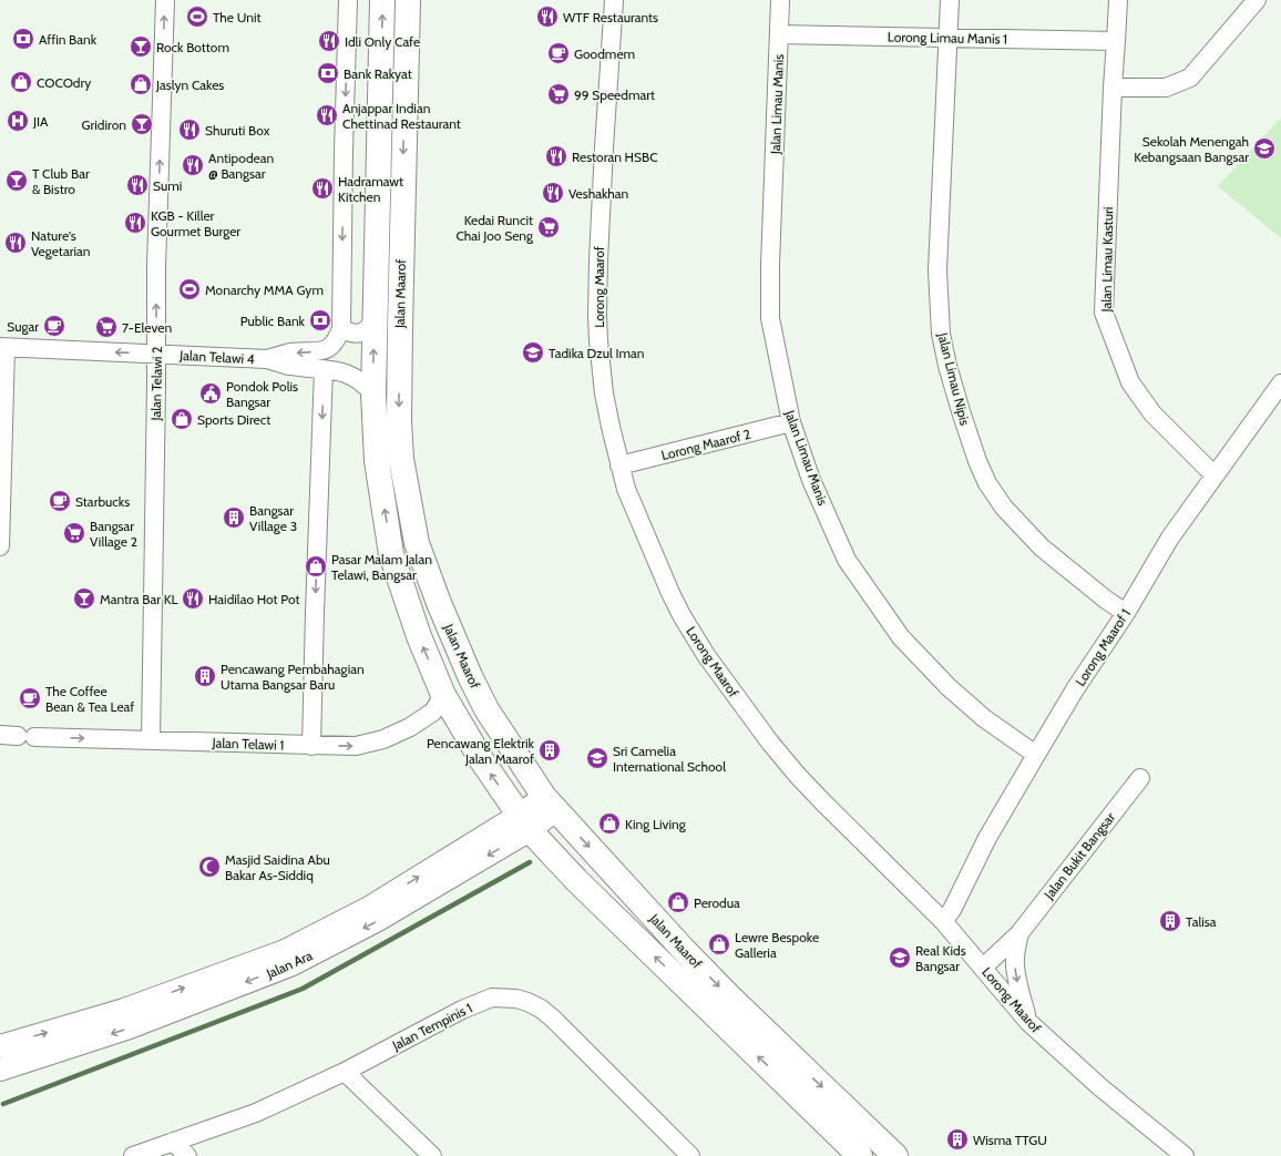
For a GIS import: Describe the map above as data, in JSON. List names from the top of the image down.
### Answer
{
  "streets": {
    "main road": ["Jalan Maarof"],
    "street": [
      "Lorong Limau Manis 1",
      "Jalan Limau Manis",
      "Jalan Limau Kasturi",
      "Lorong Maarof",
      "Jalan Telawi 4",
      "Jalan Limau Nipis",
      "Jalan Telawi 2",
      "Lorong Maarof 2",
      "Lorong Maarof 1",
      "Jalan Telawi 1",
      "Jalan Bukit Bangsar",
      "Jalan Ara",
      "Jalan Tempinis 1"
    ]
  },
  "crossings": [
    ["Lorong Limau Manis 1", "Jalan Limau Manis"],
    ["Lorong Limau Manis 1", "Jalan Limau Kasturi"],
    ["Lorong Limau Manis 1", "Jalan Limau Nipis"],
    ["Jalan Limau Manis", "Lorong Maarof 2"],
    ["Jalan Limau Manis", "Lorong Maarof 1"],
    ["Jalan Limau Kasturi", "Lorong Maarof 1"],
    ["Lorong Maarof", "Lorong Maarof 2"],
    ["Lorong Maarof", "Lorong Maarof 1"],
    ["Lorong Maarof", "Jalan Bukit Bangsar"],
    ["Jalan Maarof", "Jalan Telawi 4"],
    ["Jalan Maarof", "Jalan Telawi 1"],
    ["Jalan Maarof", "Jalan Ara"],
    ["Jalan Telawi 4", "Jalan Telawi 2"],
    ["Jalan Limau Nipis", "Lorong Maarof 1"],
    ["Jalan Telawi 2", "Jalan Telawi 1"]
  ],
  "one_way": ["Jalan Telawi 4", "Jalan Telawi 2", "Jalan Telawi 1"],
  "places": {
    "sports": ["The Unit", "Monarchy MMA Gym"],
    "restaurant": [
      "WTF Restaurants",
      "Idli Only Cafe",
      "Anjappar Indian Chettinad Restaurant",
      "Shuruti Box",
      "Restoran HSBC",
      "Antipodean @ Bangsar",
      "Sumi",
      "Hadramawt Kitchen",
      "Veshakhan",
      "KGB - Killer Gourmet Burger",
      "Nature's Vegetarian",
      "Haidilao Hot Pot"
    ],
    "bank": ["Affin Bank", "Bank Rakyat", "Public Bank"],
    "bar": [
      "Rock Bottom",
      "Gridiron",
      "T Club Bar & Bistro",
      "Mantra Bar KL"
    ],
    "cafe": [
      "Goodmem",
      "Sugar",
      "Starbucks",
      "The Coffee Bean & Tea Leaf"
    ],
    "shop": [
      "COCOdry",
      "Jaslyn Cakes",
      "Sports Direct",
      "Pasar Malam Jalan Telawi, Bangsar",
      "King Living",
      "Perodua",
      "Lewre Bespoke Galleria"
    ],
    "supermarket": [
      "99 Speedmart",
      "Kedai Runcit Chai Joo Seng",
      "7-Eleven",
      "Bangsar Village 2"
    ],
    "hospital": ["JIA"],
    "school or university": [
      "Sekolah Menengah Kebangsaan Bangsar",
      "Tadika Dzul Iman",
      "Sri Camelia International School",
      "Real Kids Bangsar"
    ],
    "public building": ["Pondok Polis Bangsar"],
    "building": [
      "Bangsar Village 3",
      "Pencawang Pembahagian Utama Bangsar Baru",
      "Pencawang Elektrik Jalan Maarof",
      "Talisa",
      "Wisma TTGU"
    ],
    "mosque": ["Masjid Saidina Abu Bakar As-Siddiq"]
  }
}
